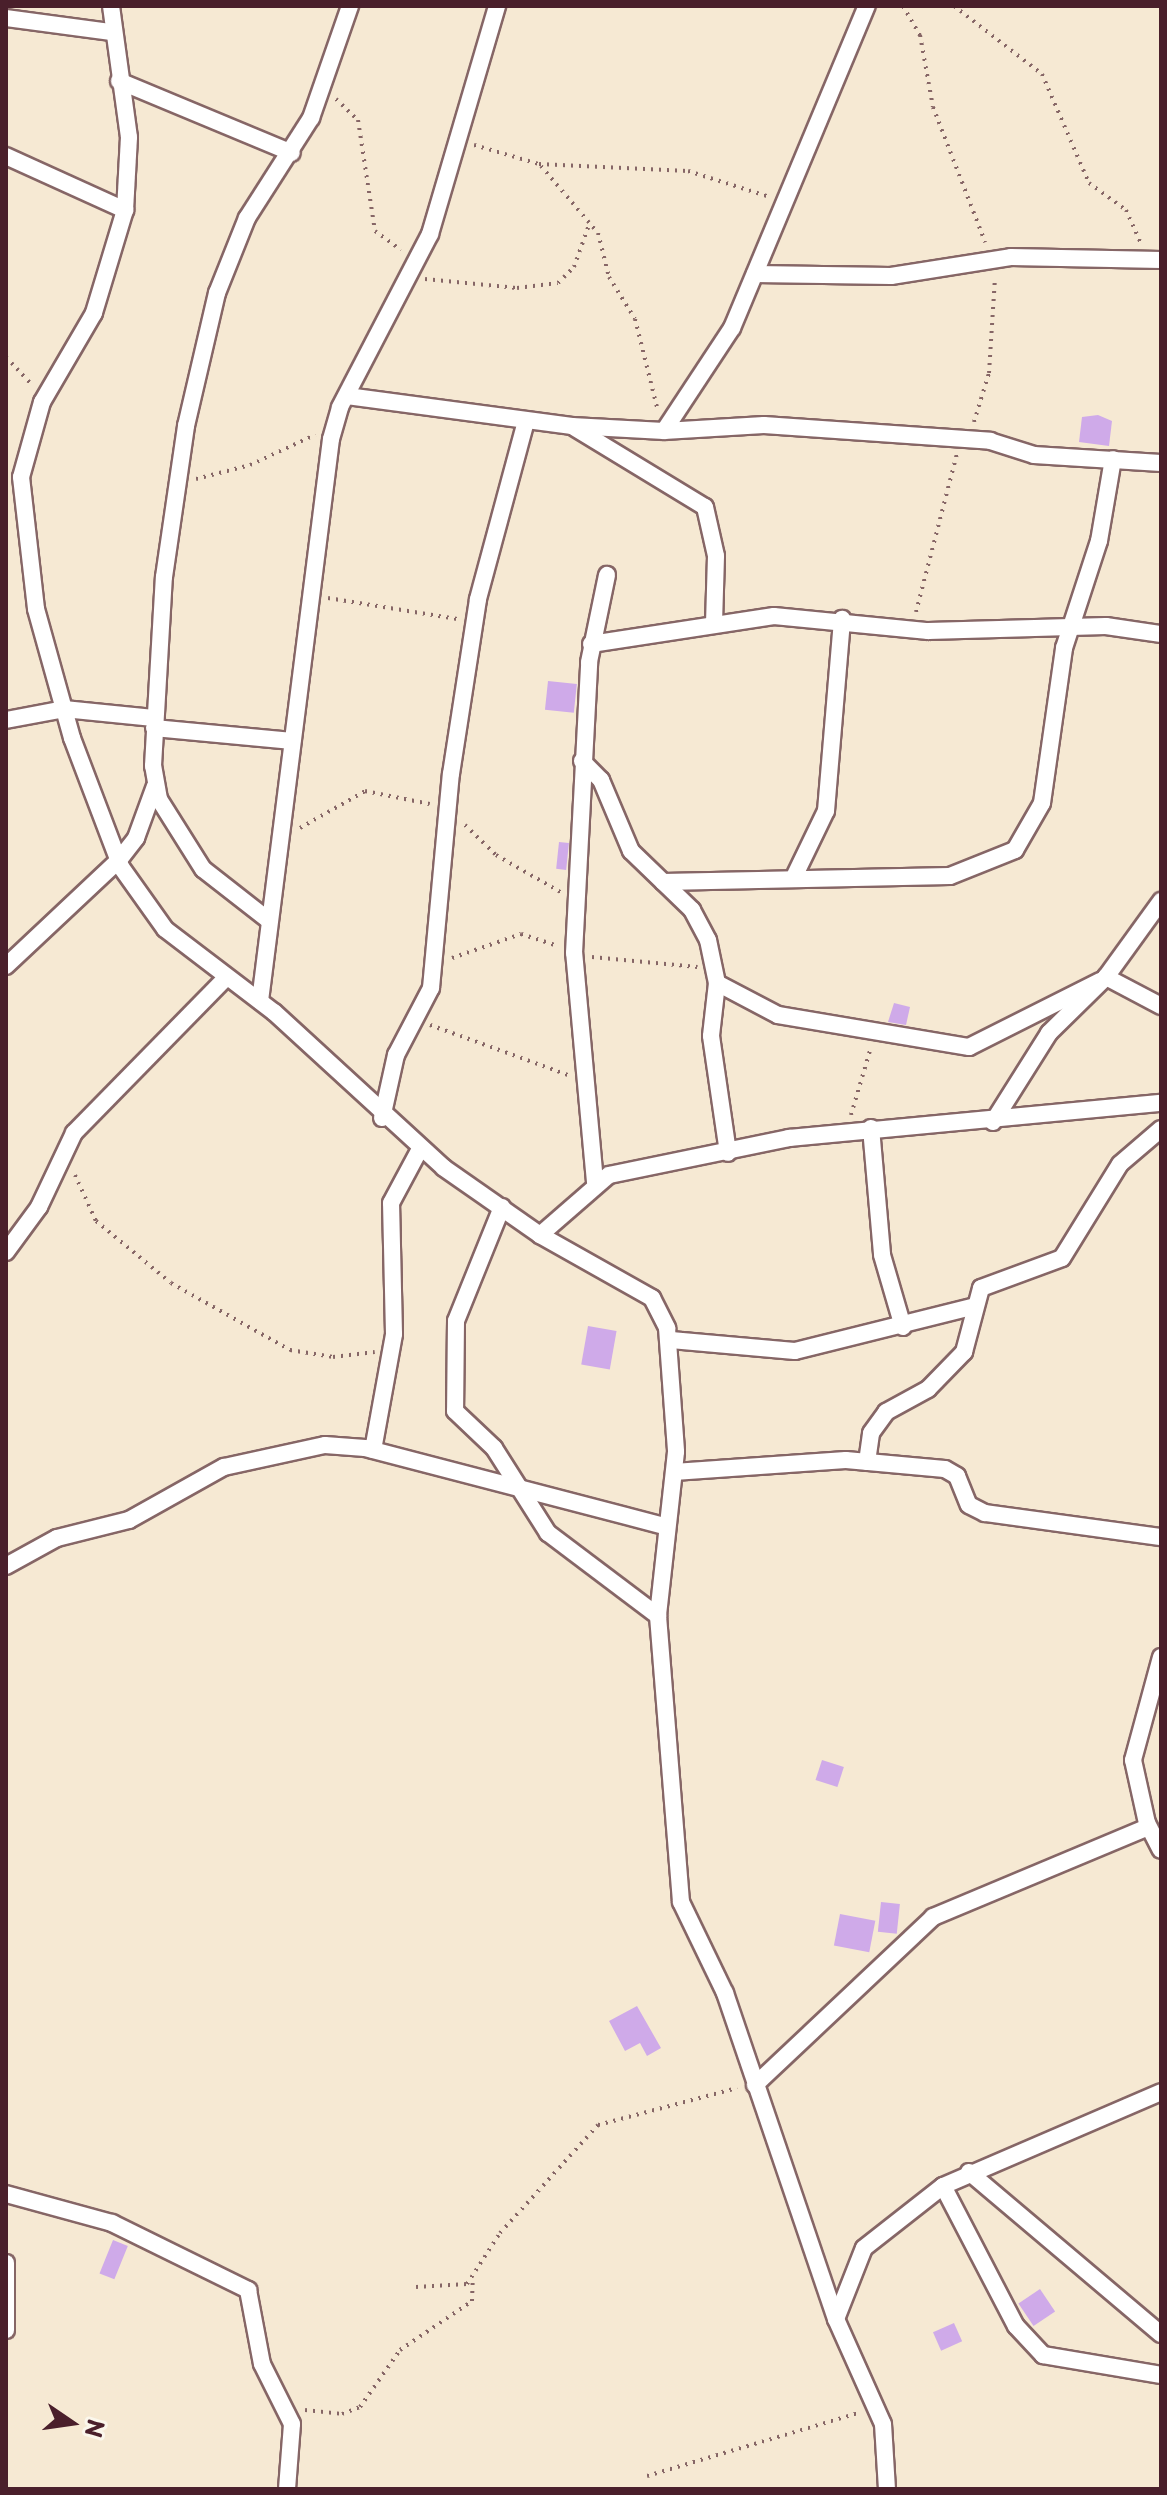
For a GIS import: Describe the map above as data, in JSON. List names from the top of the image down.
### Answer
{
  "north": "right"
}
